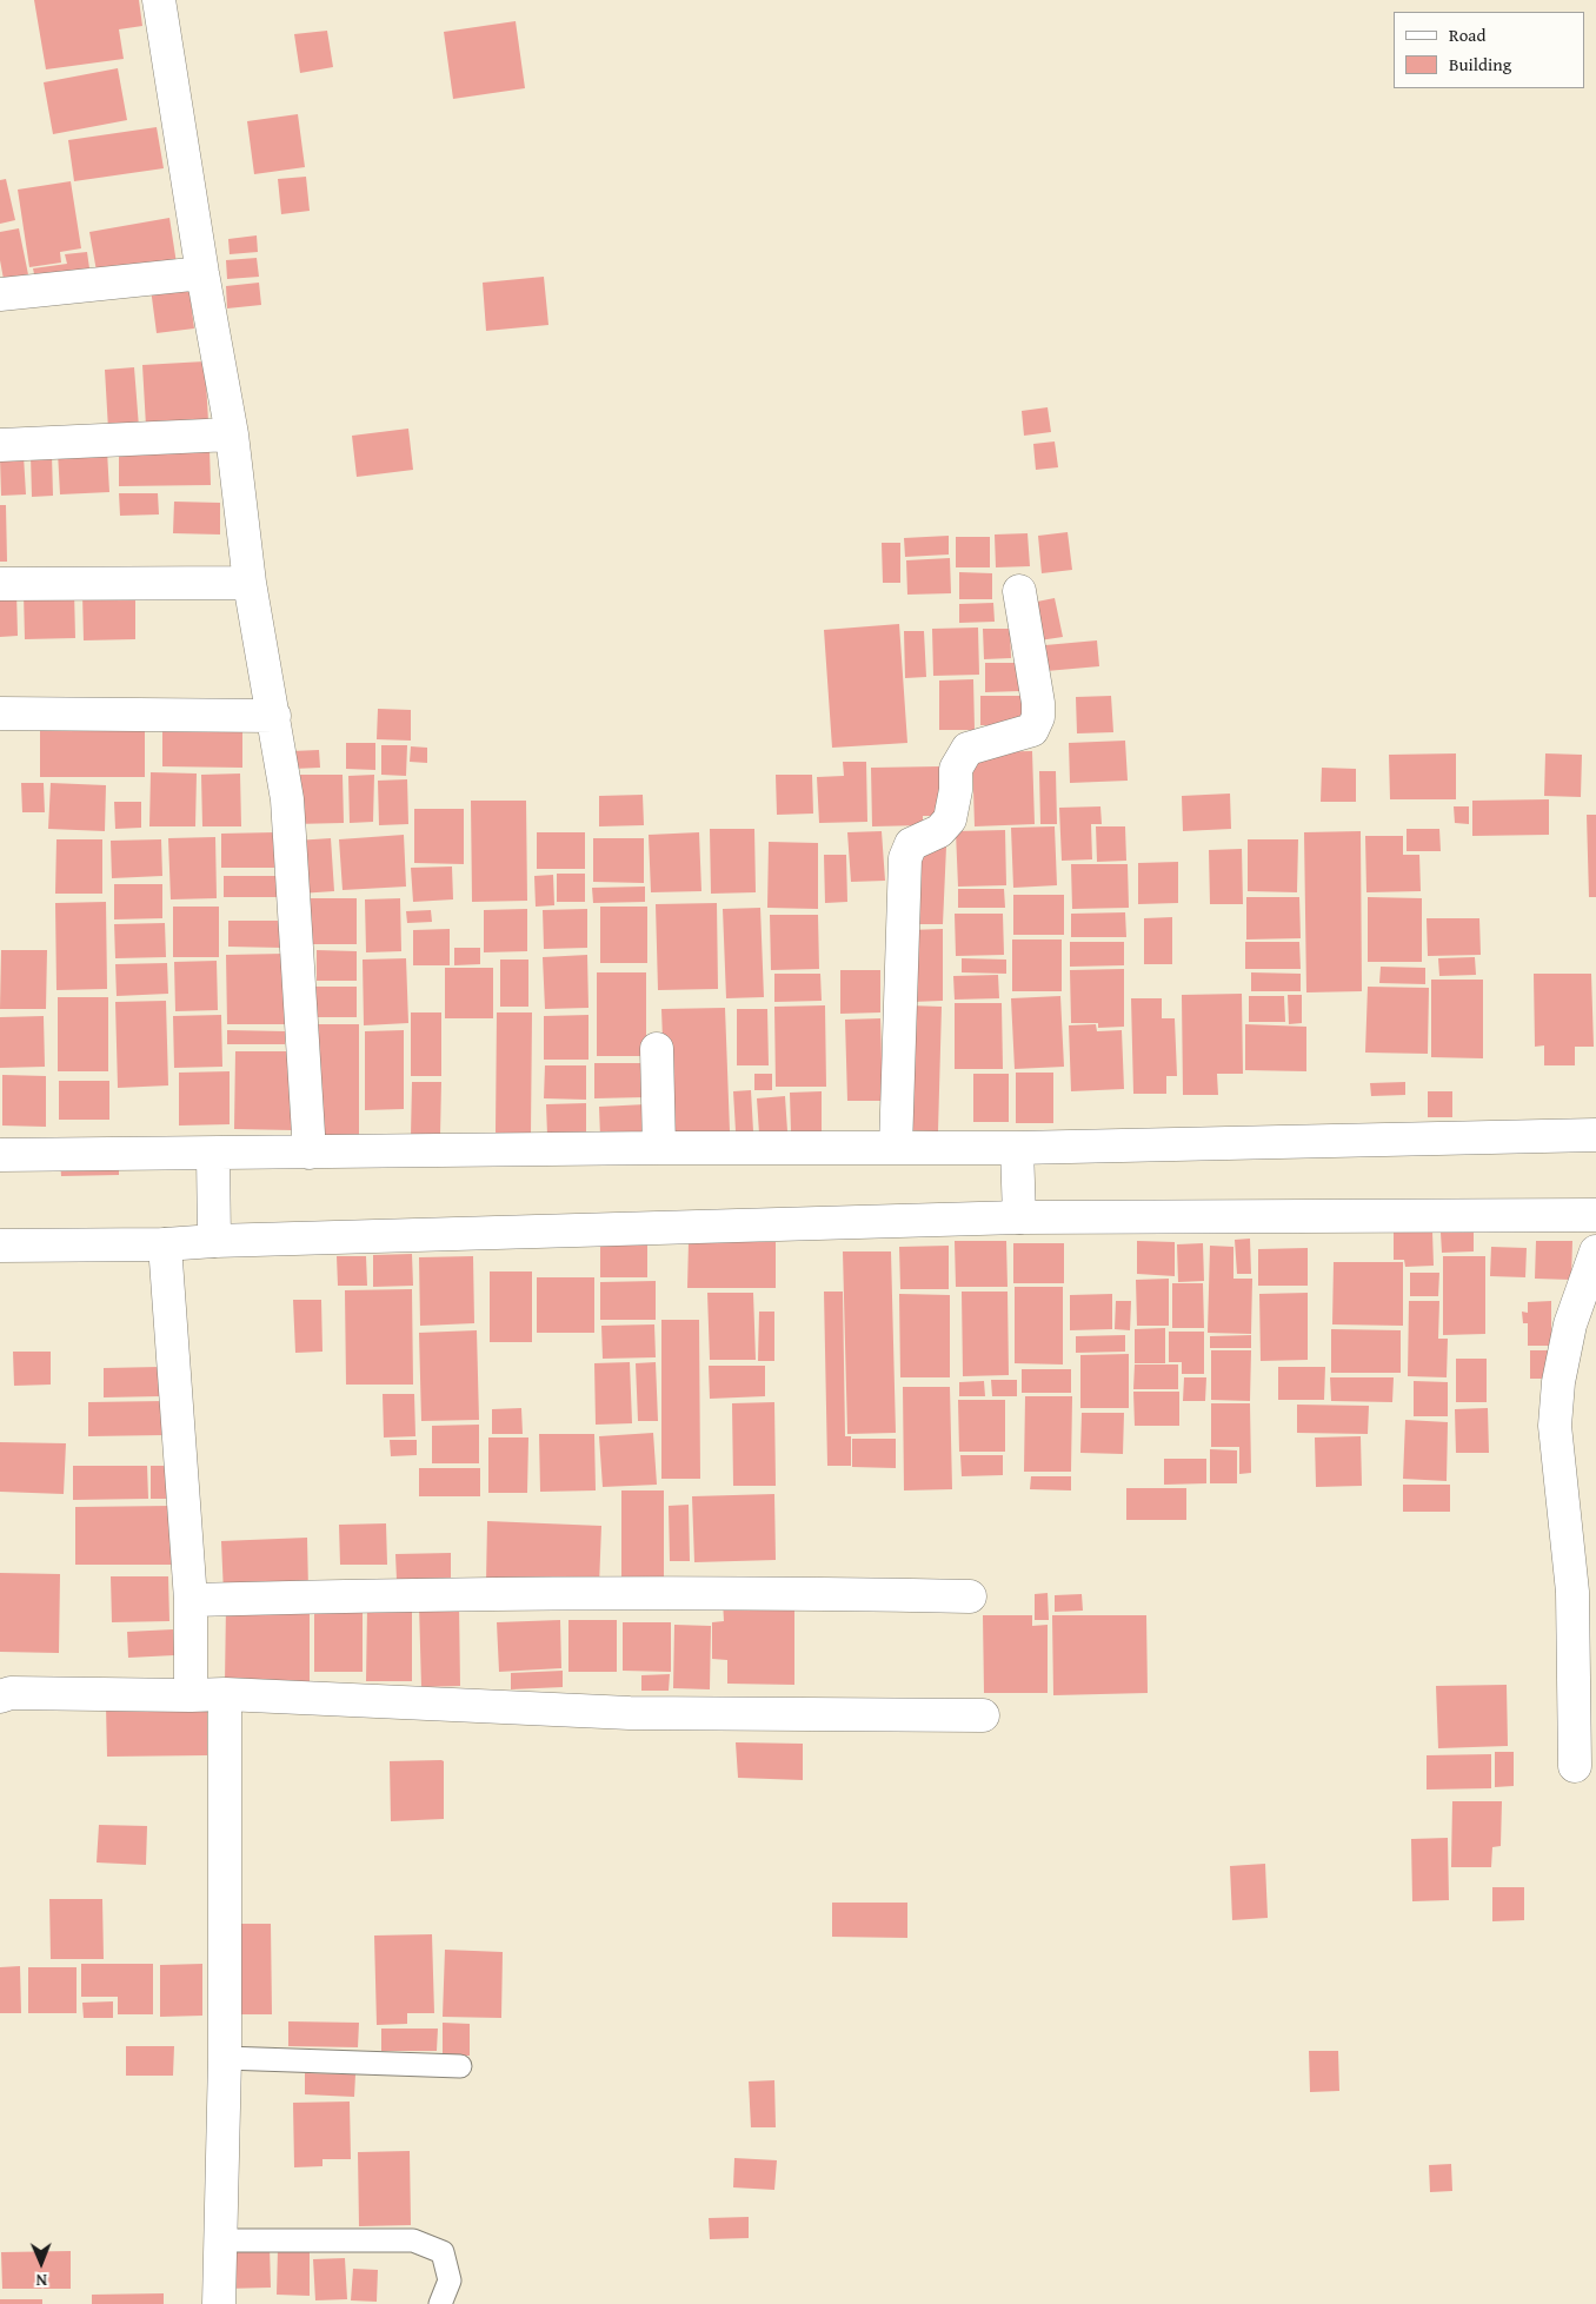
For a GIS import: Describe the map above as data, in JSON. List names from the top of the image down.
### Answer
{
  "legend": ["Road", "Building"],
  "north": "bottom"
}
